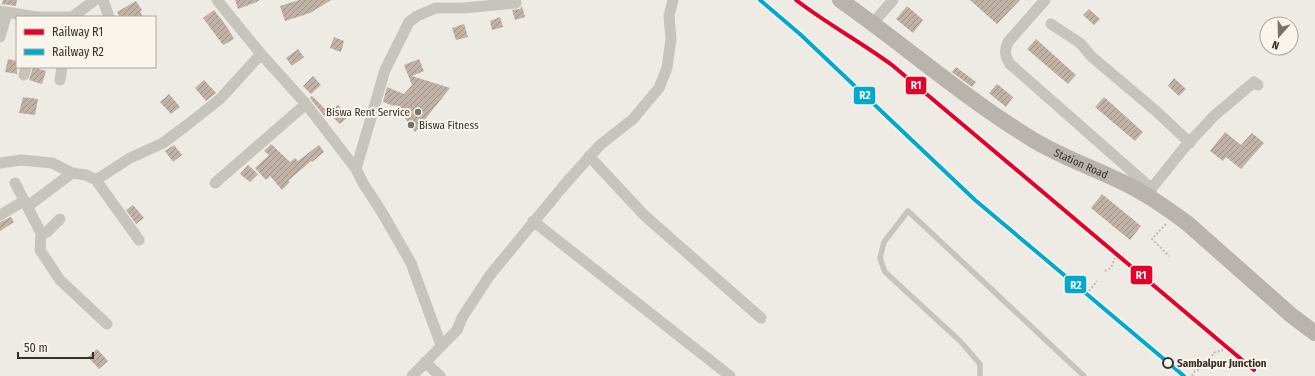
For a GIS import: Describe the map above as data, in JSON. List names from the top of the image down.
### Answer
{
  "streets": {
    "street": ["Station Road"]
  },
  "places": ["Biswa Rent Service", "Biswa Fitness", "Sambalpur Junction"],
  "lines": ["rail line R1", "rail line R2"],
  "legend": ["Railway R1", "Railway R2"],
  "scale_bar": "50 m",
  "north": "bottom"
}
